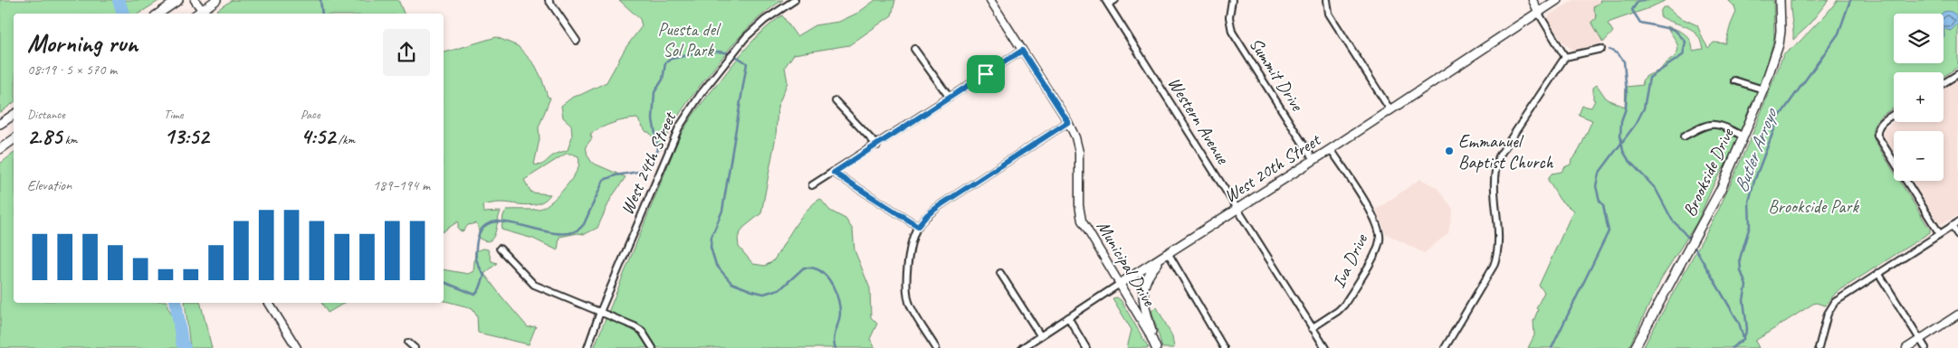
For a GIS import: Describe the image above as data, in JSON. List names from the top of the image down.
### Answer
{
  "streets": {
    "main road": ["West 20th Street", "Brookside Drive", "Municipal Drive"],
    "street": [
      "Summit Drive",
      "Western Avenue",
      "West 24th Street",
      "Iva Drive"
    ]
  },
  "crossings": [
    ["Summit Drive", "West 20th Street"],
    ["Western Avenue", "West 20th Street"],
    ["Western Avenue", "Iva Drive"],
    ["West 20th Street", "Iva Drive"],
    ["West 20th Street", "Municipal Drive"]
  ],
  "water": ["Butler Arroyo"],
  "parks": ["Puesta del Sol Park", "Brookside Park"],
  "places": ["Emmanuel Baptist Church"],
  "page": {
    "map_buttons": ["+", "−"],
    "heading": ["Morning run", "08:19 · 5 × 570 m"],
    "stats": [
      ["Distance", "2.85 km"],
      ["Time", "13:52"],
      ["Pace", "4:52 /km"]
    ],
    "chart": ["Elevation", "189–194 m"]
  }
}
